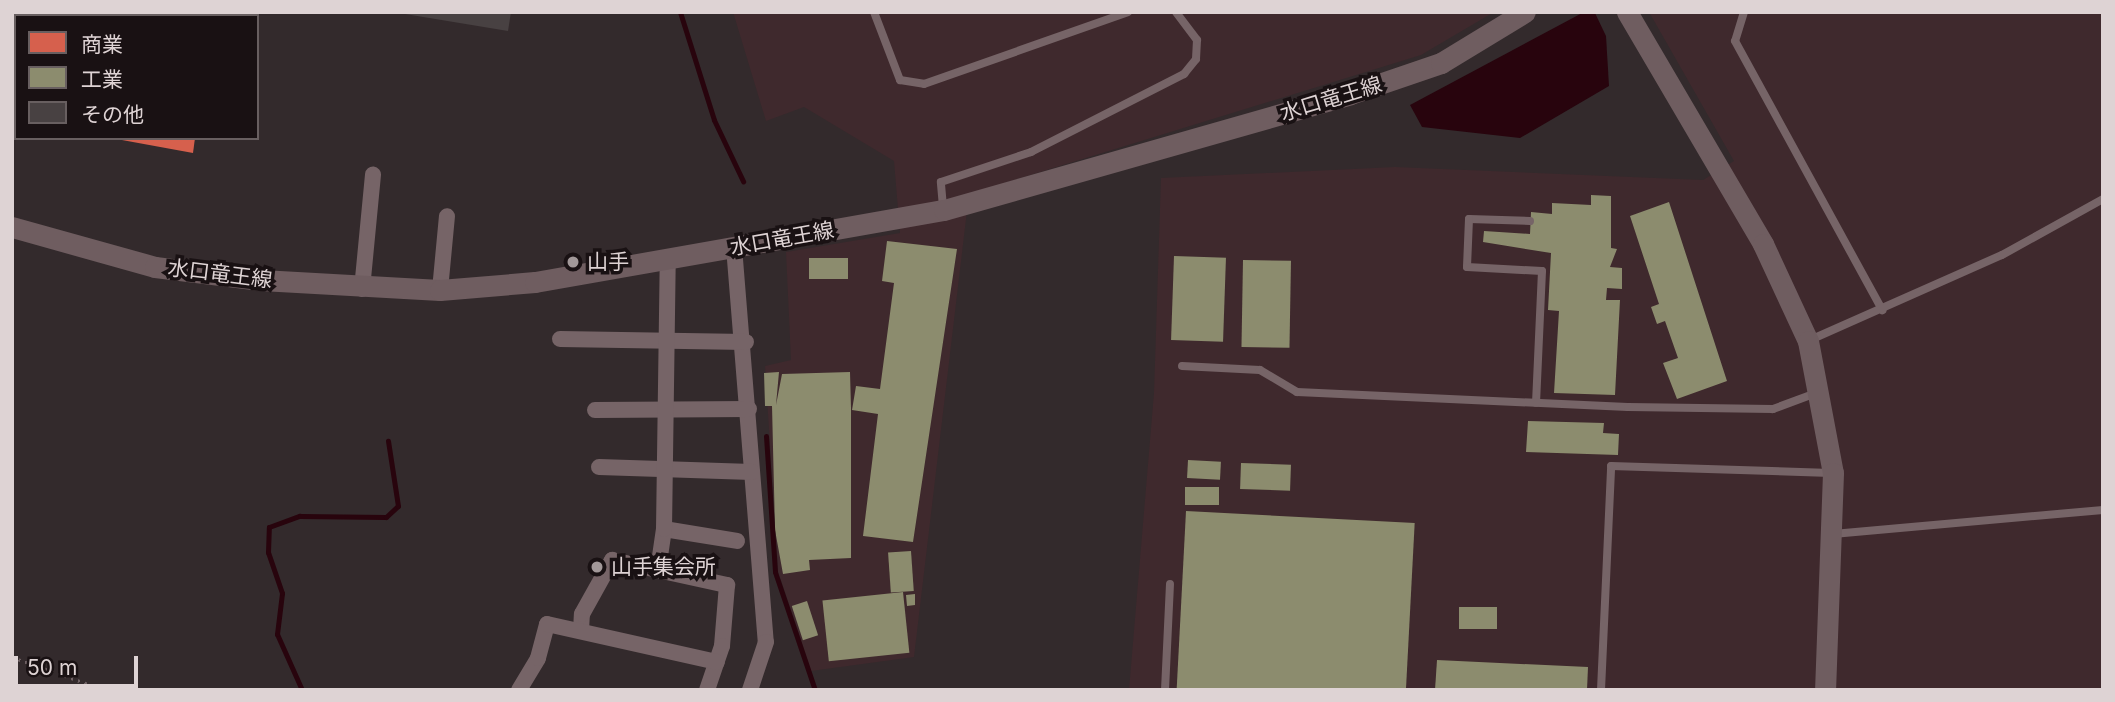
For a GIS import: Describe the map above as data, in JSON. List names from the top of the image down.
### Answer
{
  "streets": {
    "main road": ["水口竜王線"]
  },
  "places": ["山手", "山手集会所"],
  "legend": ["商業", "工業", "その他"],
  "scale_bar": "50 m"
}
